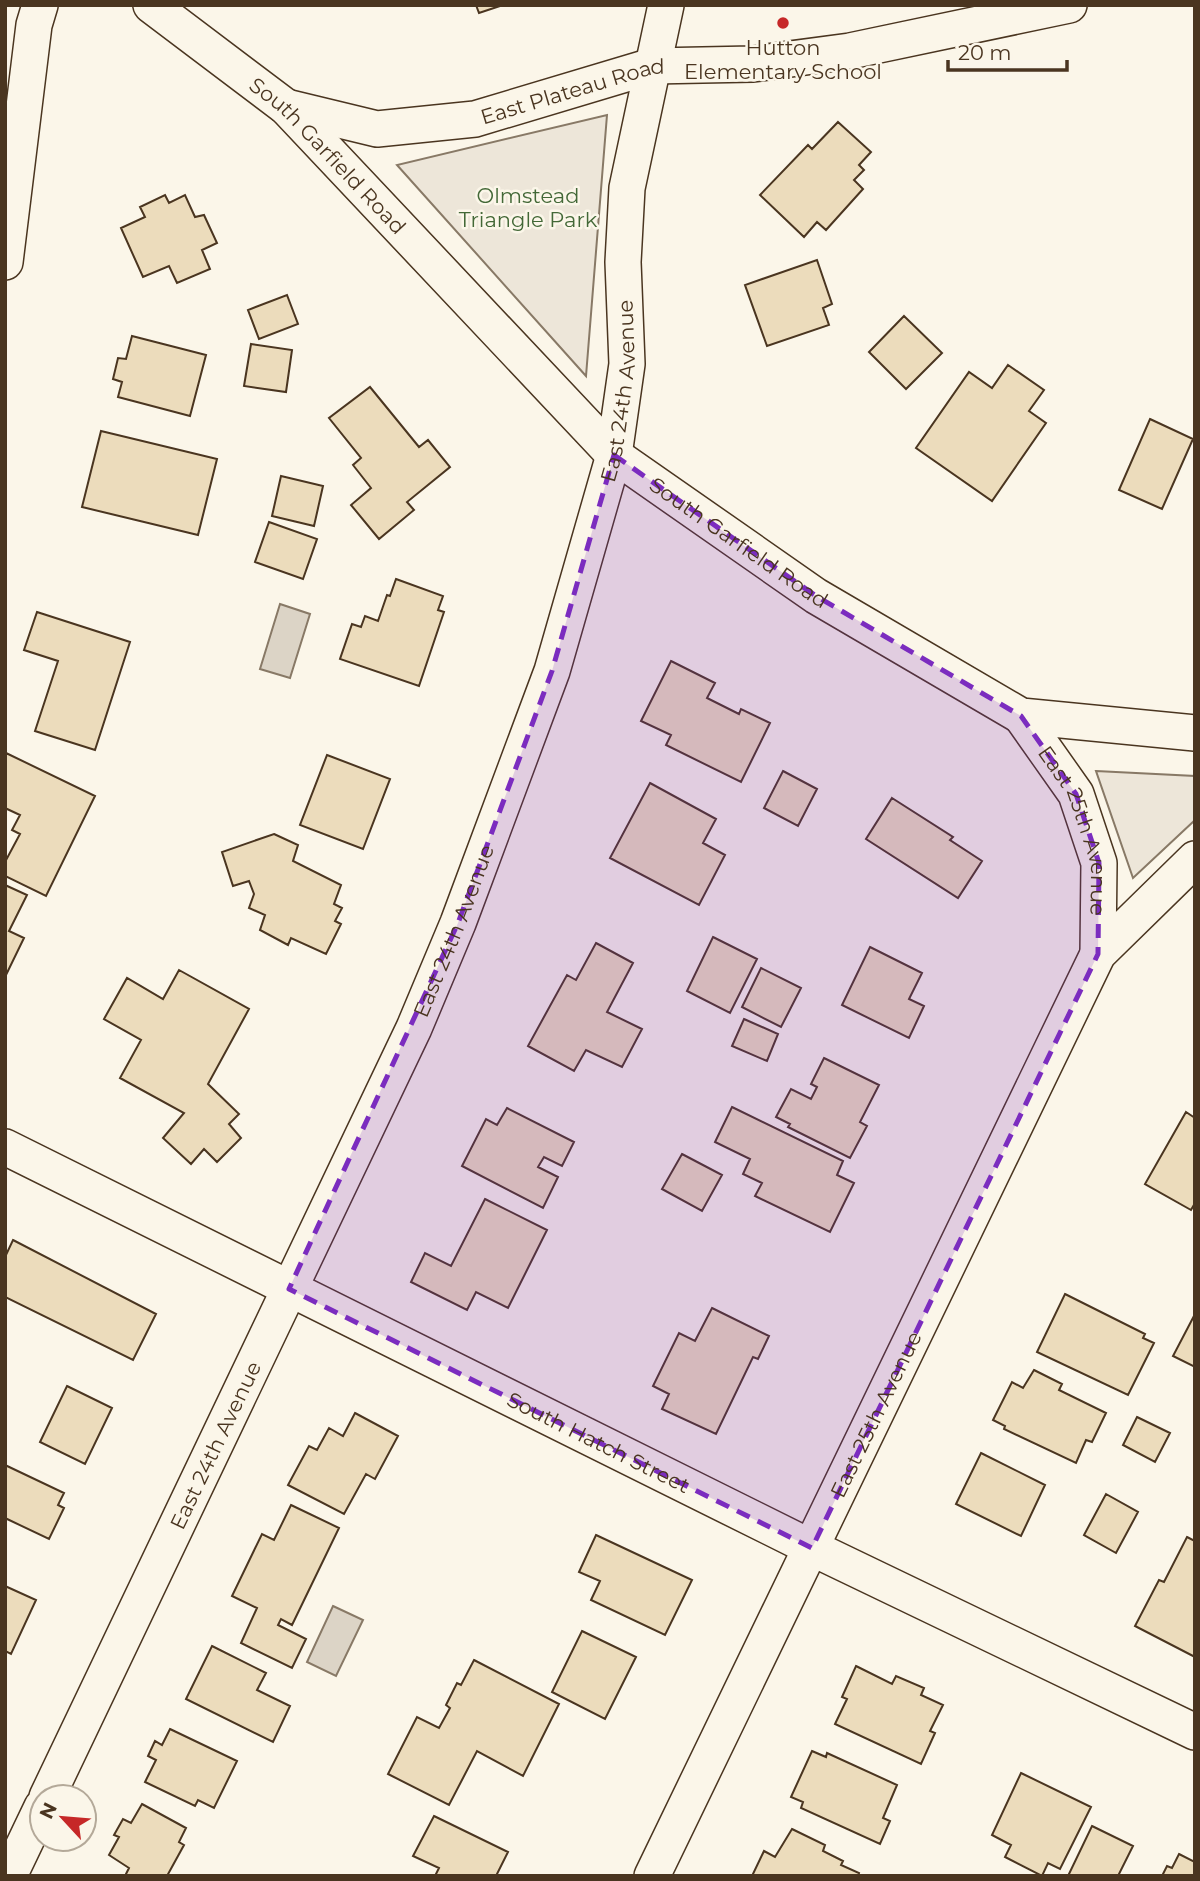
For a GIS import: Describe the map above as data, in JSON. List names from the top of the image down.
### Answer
{
  "streets": {
    "street": [
      "East Plateau Road",
      "South Garfield Road",
      "East 24th Avenue",
      "East 25th Avenue",
      "South Hatch Street"
    ]
  },
  "crossings": [
    ["East Plateau Road", "South Garfield Road"],
    ["East Plateau Road", "East 24th Avenue"],
    ["South Garfield Road", "East 24th Avenue"],
    ["South Garfield Road", "East 25th Avenue"],
    ["East 24th Avenue", "South Hatch Street"],
    ["East 25th Avenue", "South Hatch Street"]
  ],
  "parks": ["Olmstead Triangle Park"],
  "places": ["Hutton Elementary School"],
  "scale_bar": "20 m",
  "north": "top left"
}
